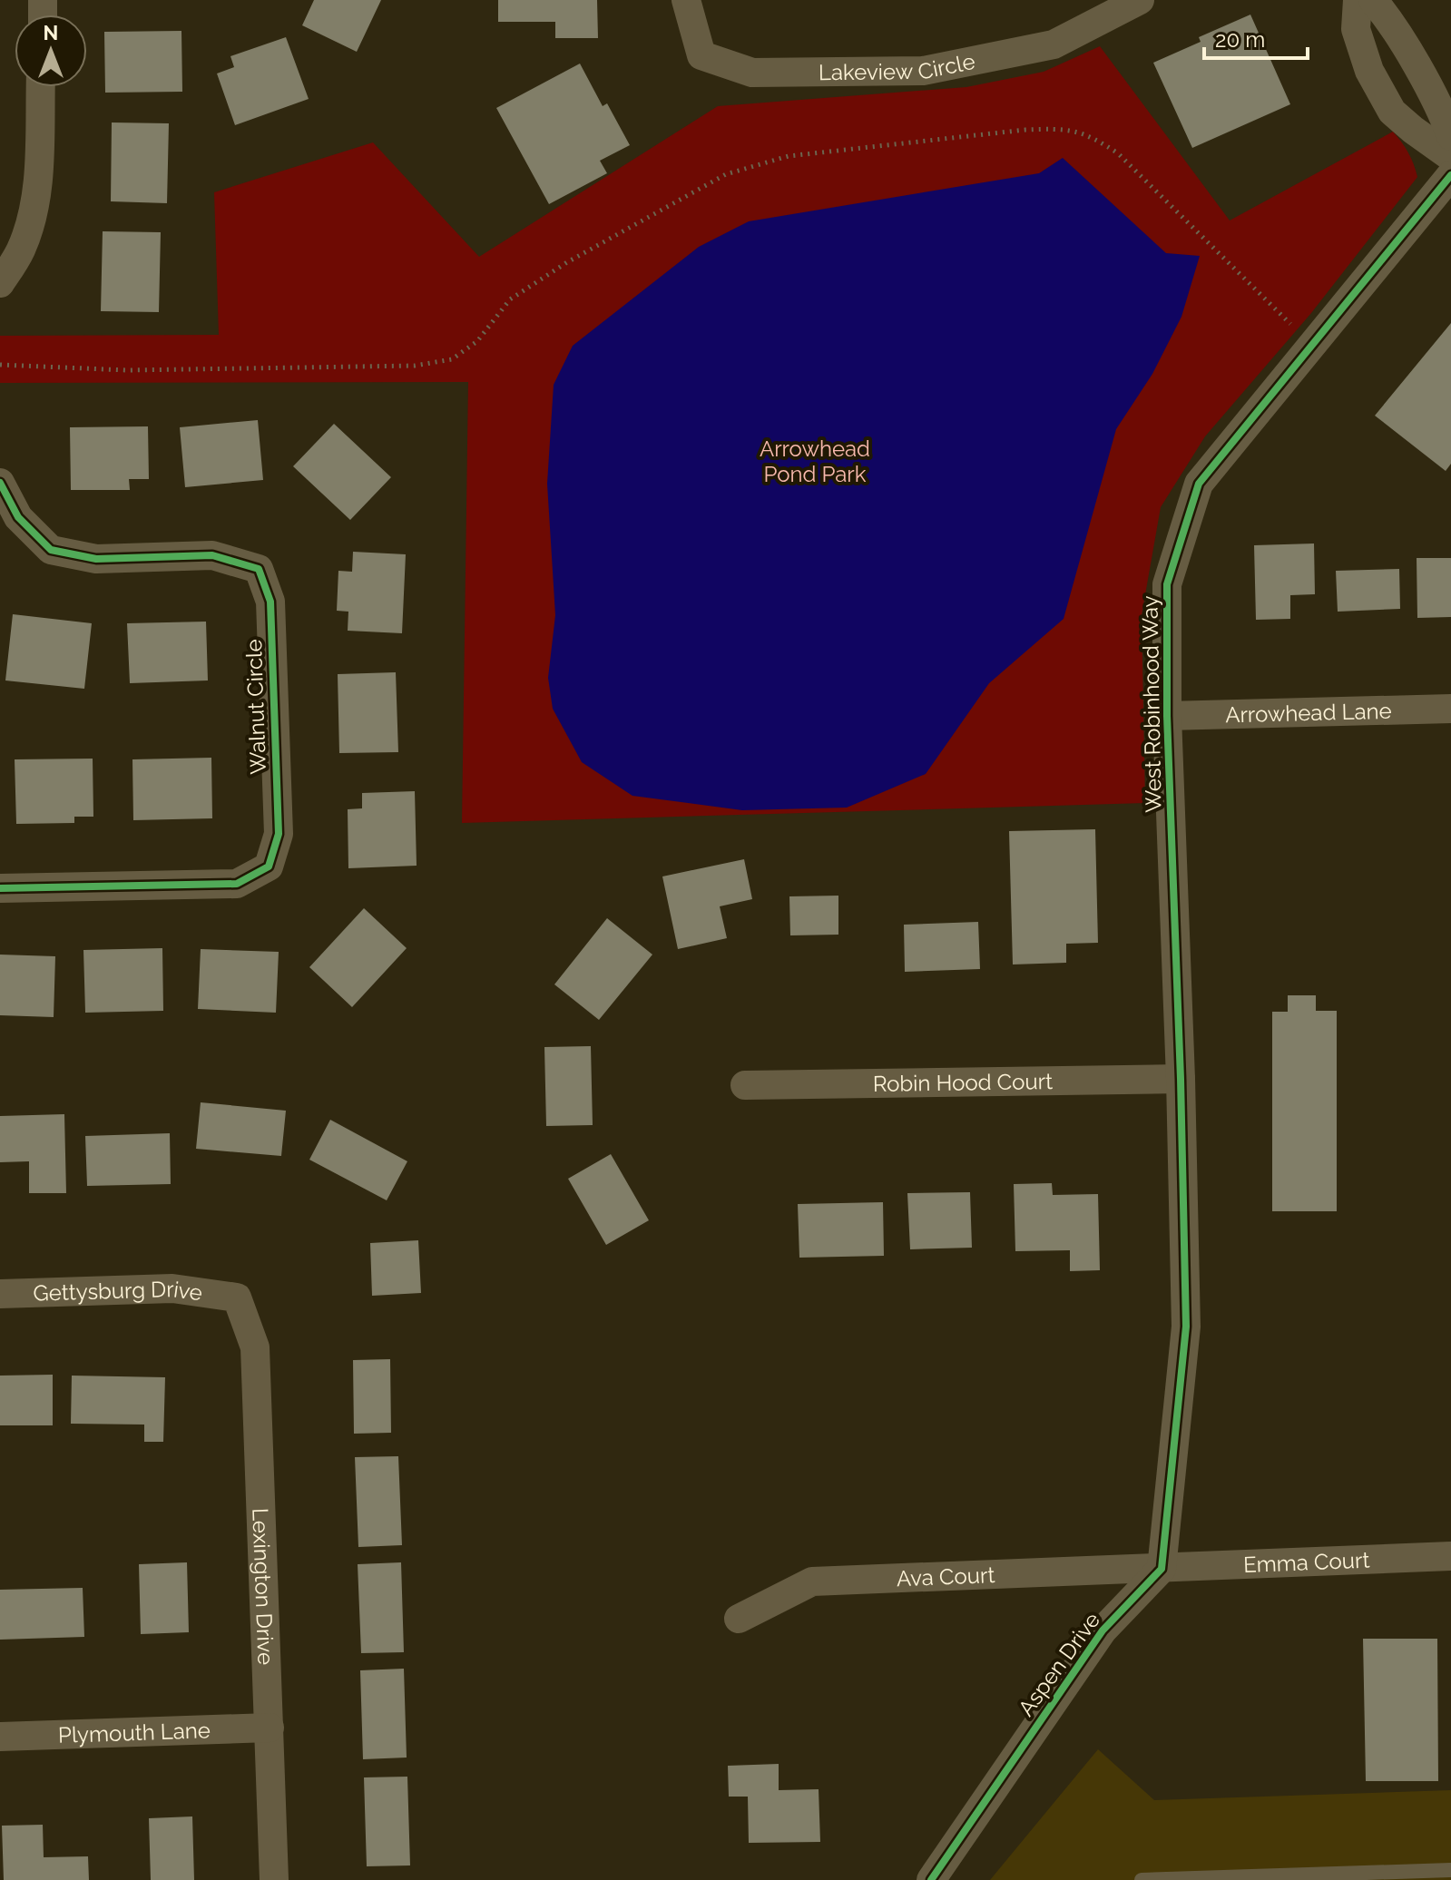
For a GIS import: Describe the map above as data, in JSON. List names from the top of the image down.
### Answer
{
  "streets": {
    "street": [
      "Lakeview Circle",
      "West Robinhood Way",
      "Walnut Circle",
      "Arrowhead Lane",
      "Robin Hood Court",
      "Gettysburg Drive",
      "Emma Court",
      "Ava Court",
      "Lexington Drive",
      "Aspen Drive",
      "Plymouth Lane"
    ]
  },
  "crossings": [
    ["West Robinhood Way", "Arrowhead Lane"],
    ["West Robinhood Way", "Robin Hood Court"],
    ["West Robinhood Way", "Emma Court"],
    ["West Robinhood Way", "Ava Court"],
    ["West Robinhood Way", "Aspen Drive"],
    ["Gettysburg Drive", "Lexington Drive"],
    ["Emma Court", "Ava Court"],
    ["Emma Court", "Aspen Drive"],
    ["Ava Court", "Aspen Drive"],
    ["Lexington Drive", "Plymouth Lane"]
  ],
  "parks": ["Arrowhead Pond Park"],
  "scale_bar": "20 m",
  "north": "top"
}
